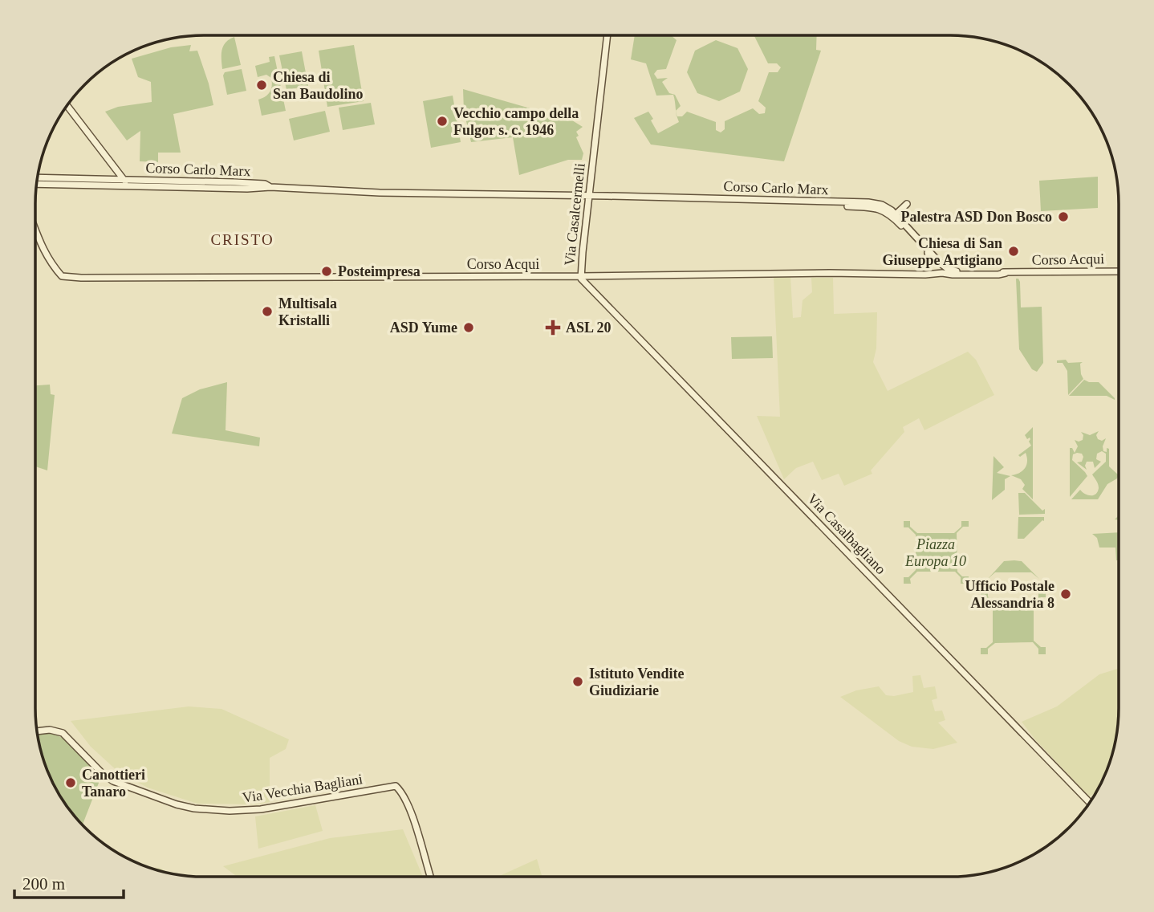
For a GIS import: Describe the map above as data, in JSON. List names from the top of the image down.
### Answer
{
  "streets": {
    "street": [
      "Corso Carlo Marx",
      "Via Casalcermelli",
      "Corso Acqui",
      "Via Casalbagliano",
      "Via Vecchia Bagliani"
    ]
  },
  "crossings": [
    ["Corso Carlo Marx", "Via Casalcermelli"],
    ["Corso Carlo Marx", "Corso Acqui"],
    ["Via Casalcermelli", "Corso Acqui"],
    ["Via Casalcermelli", "Via Casalbagliano"],
    ["Corso Acqui", "Via Casalbagliano"]
  ],
  "districts": ["CRISTO"],
  "parks": ["Piazza Europa 10"],
  "places": {
    "other": [
      "Chiesa di San Baudolino",
      "Vecchio campo della Fulgor s. c. 1946",
      "Palestra ASD Don Bosco",
      "Chiesa di San Giuseppe Artigiano",
      "Posteimpresa",
      "Multisala Kristalli",
      "ASD Yume",
      "Ufficio Postale Alessandria 8",
      "Istituto Vendite Giudiziarie",
      "Canottieri Tanaro"
    ],
    "health": ["ASL 20"]
  },
  "scale_bar": "200 m"
}
